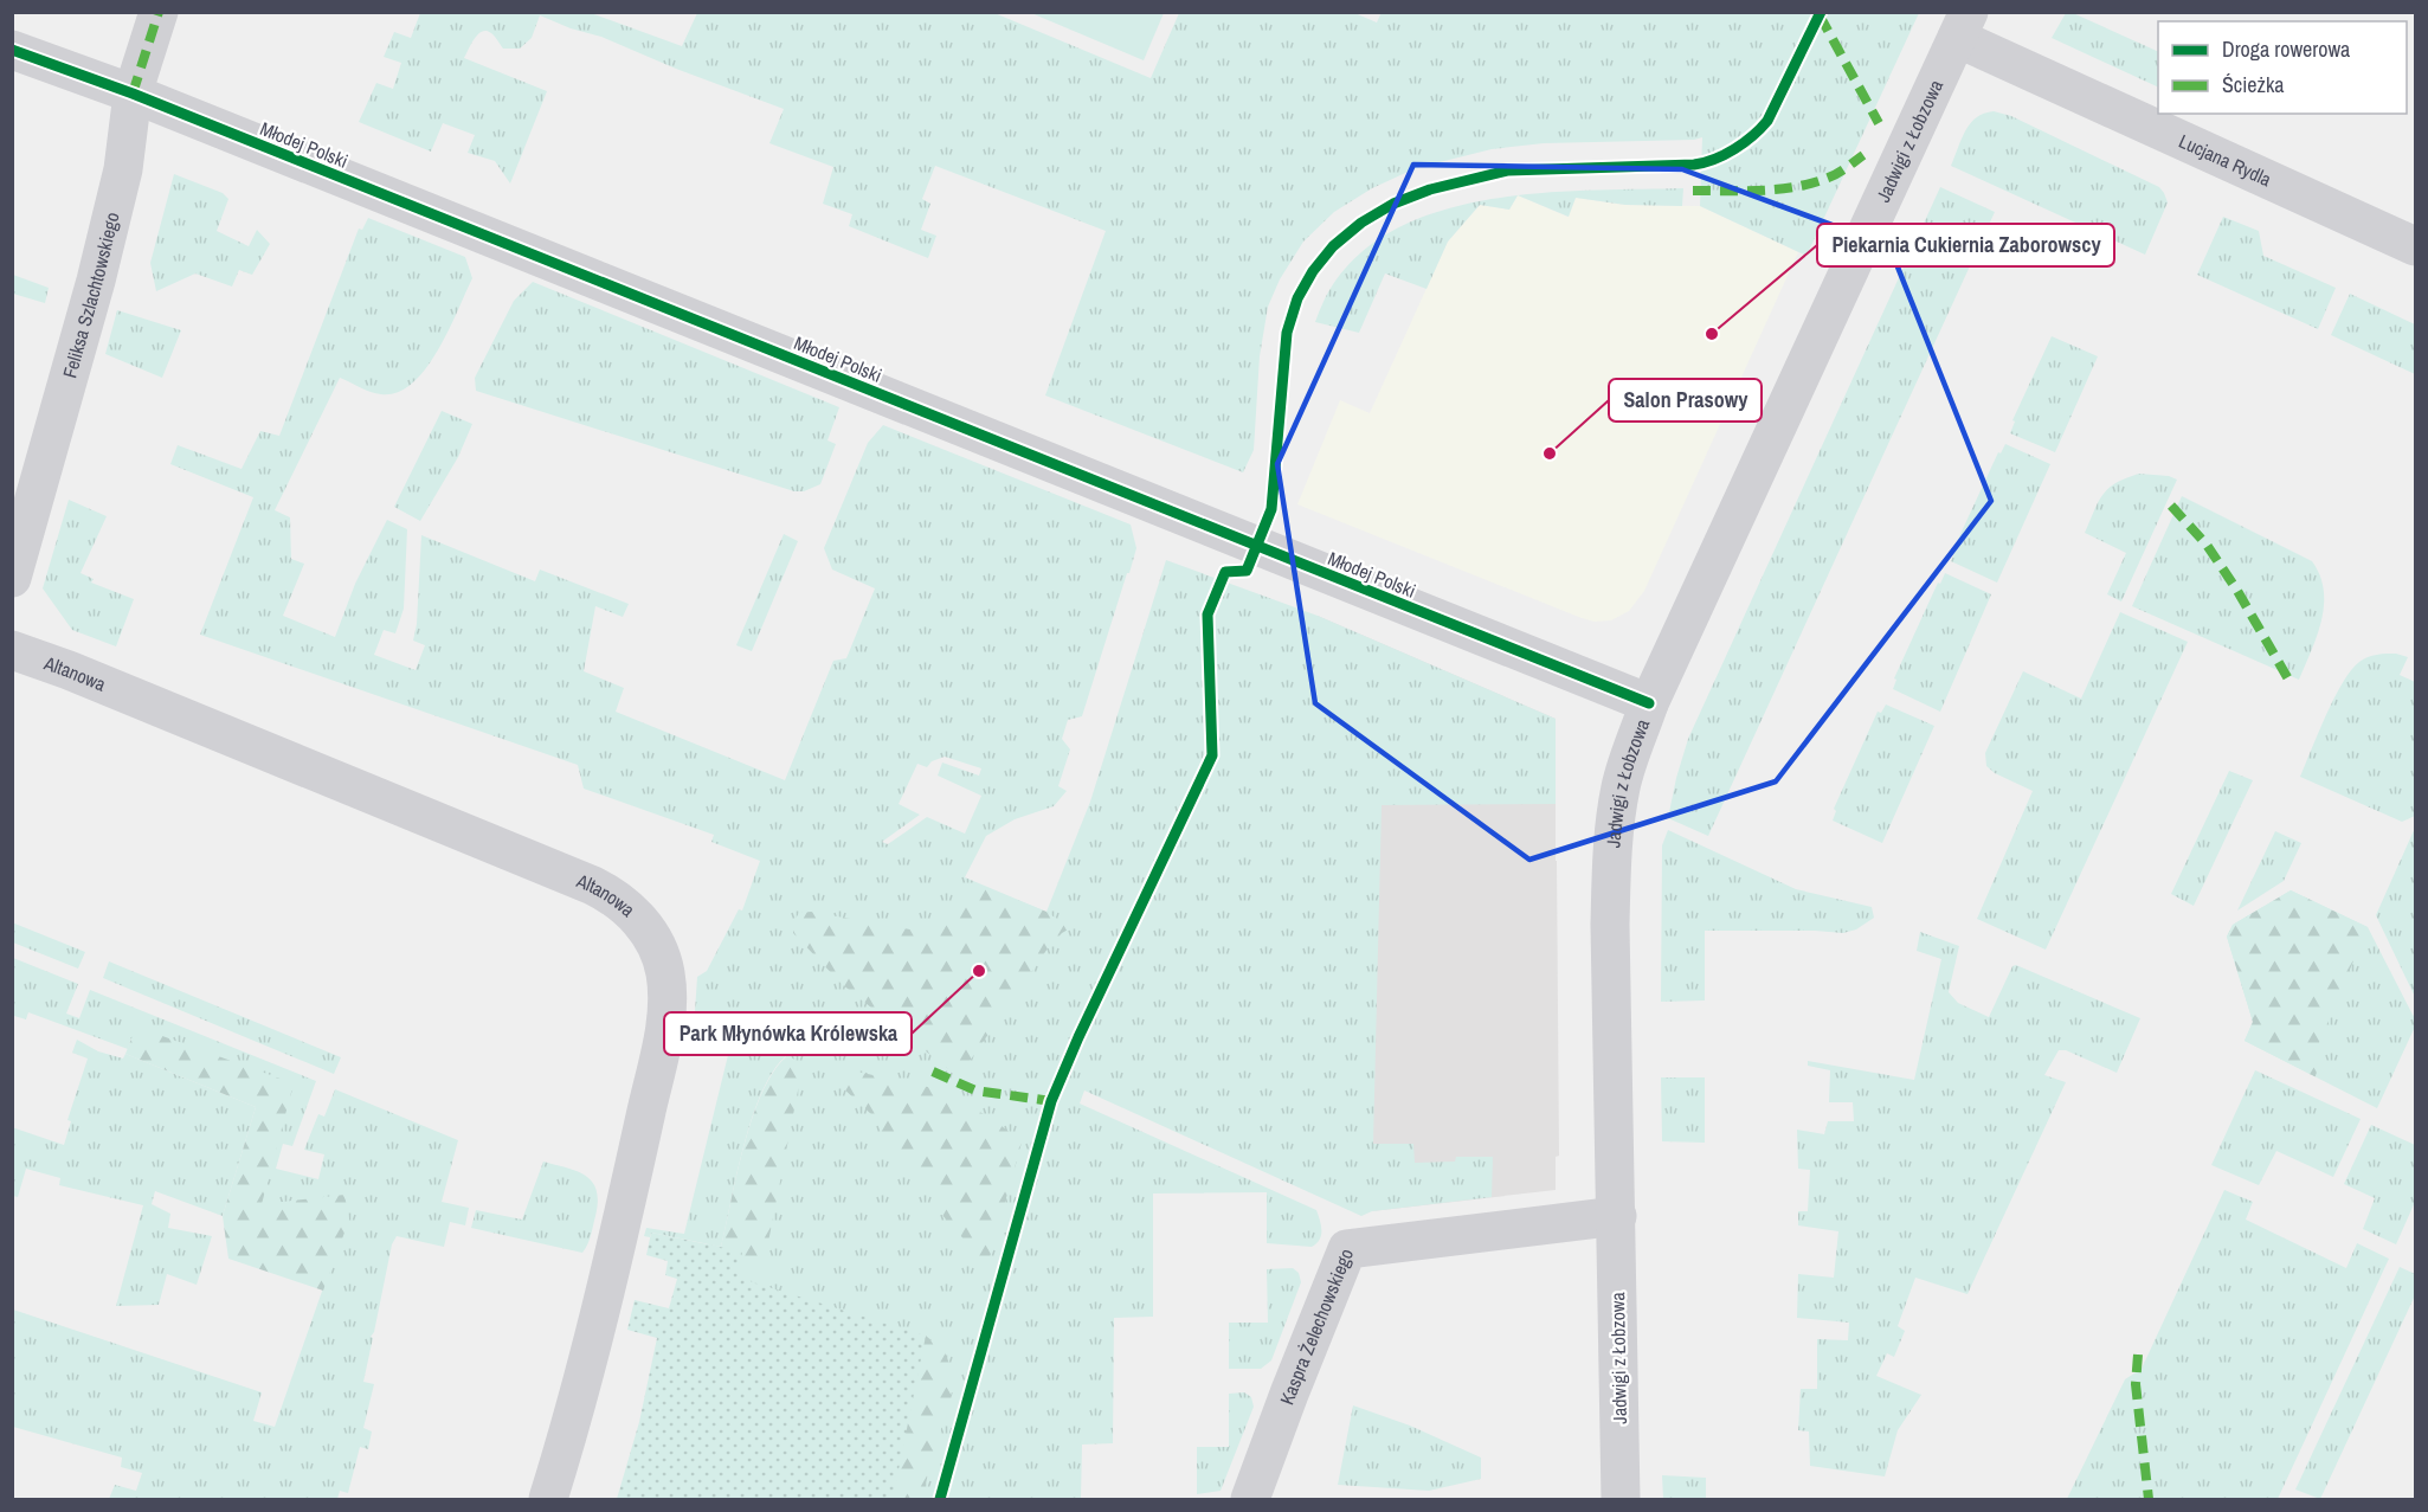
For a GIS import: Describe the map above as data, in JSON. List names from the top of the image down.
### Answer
{
  "streets": {
    "street": [
      "Jadwigi z Łobzowa",
      "Młodej Polski",
      "Lucjana Rydla",
      "Feliksa Szlachtowskiego",
      "Altanowa",
      "Kaspra Żelechowskiego"
    ]
  },
  "crossings": [
    ["Jadwigi z Łobzowa", "Młodej Polski"],
    ["Jadwigi z Łobzowa", "Lucjana Rydla"],
    ["Jadwigi z Łobzowa", "Kaspra Żelechowskiego"],
    ["Młodej Polski", "Feliksa Szlachtowskiego"]
  ],
  "places": ["Piekarnia Cukiernia Zaborowscy", "Salon Prasowy", "Park Młynówka Królewska"],
  "legend": ["Droga rowerowa", "Ścieżka"]
}
